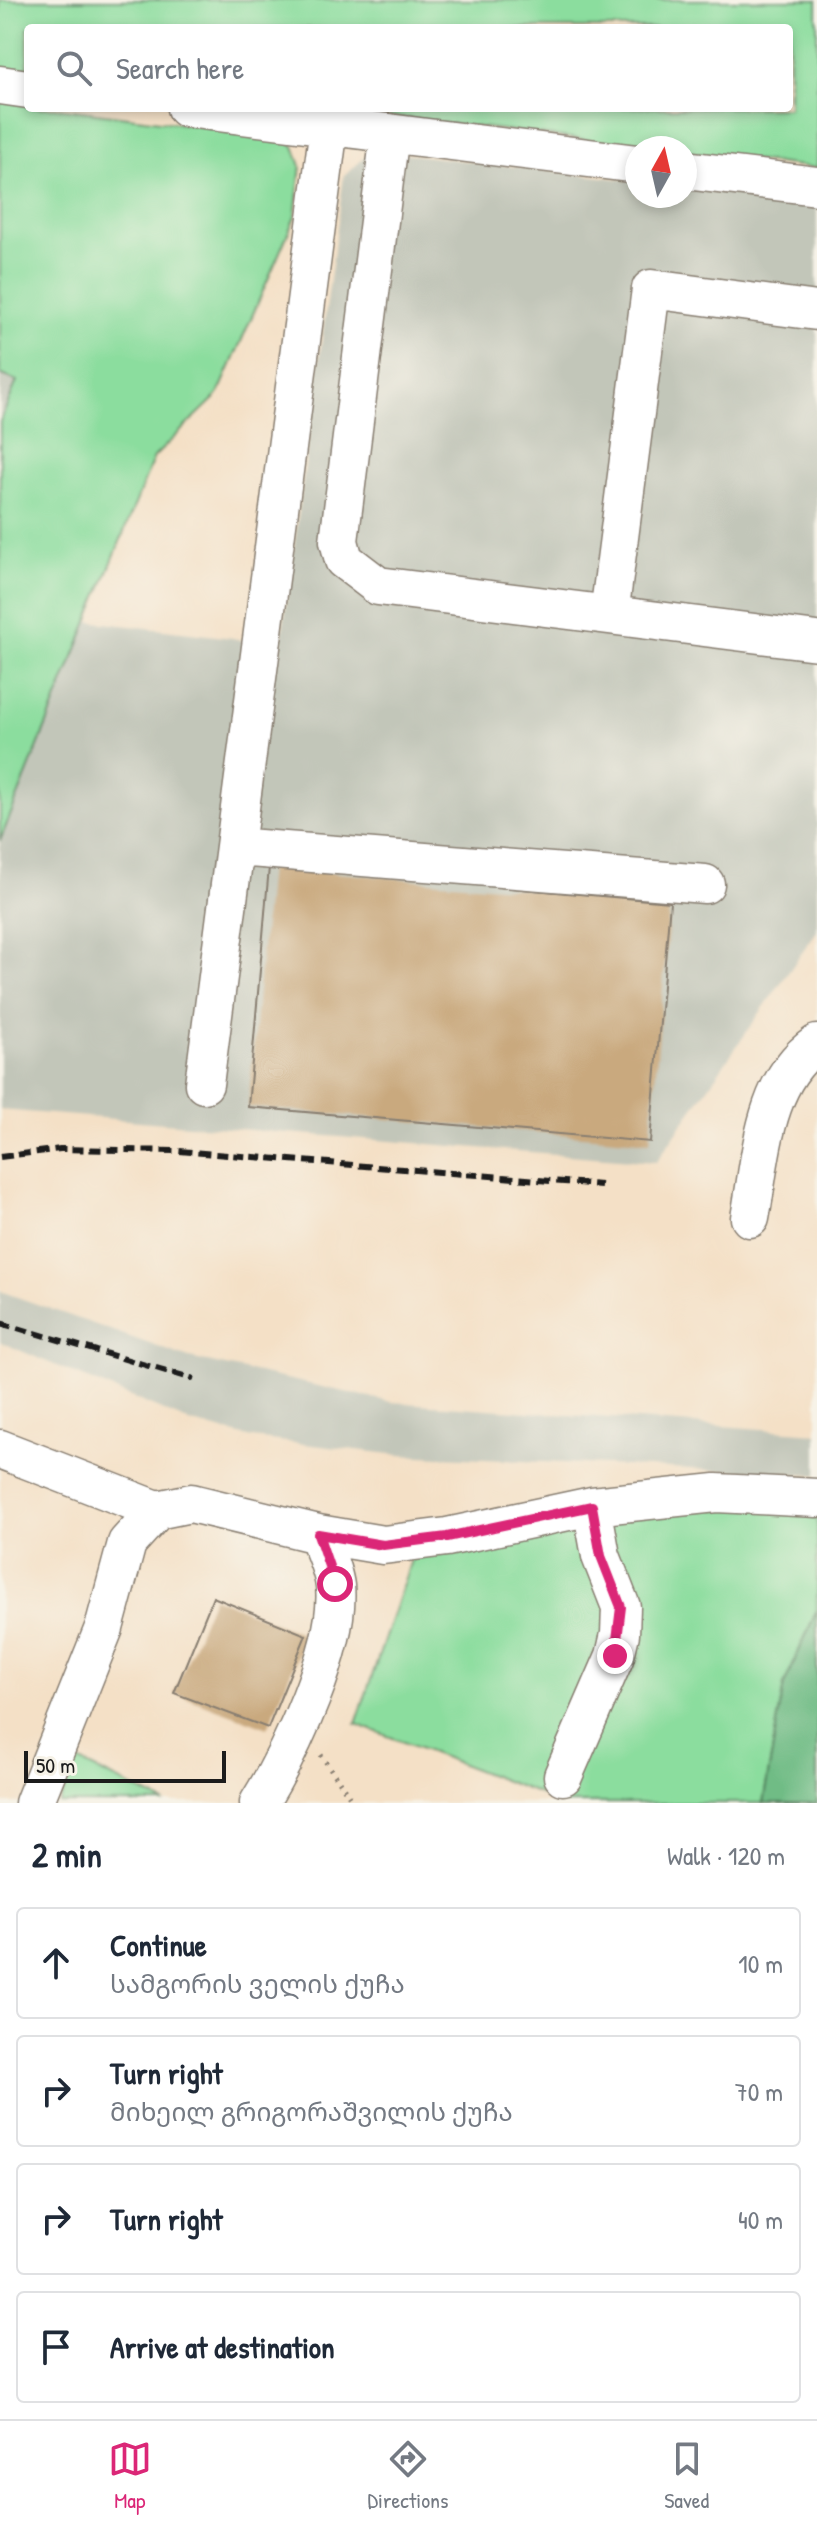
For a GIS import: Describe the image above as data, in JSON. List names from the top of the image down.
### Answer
{
  "scale_bar": "50 m",
  "north": "top",
  "page": {
    "search": "Search here",
    "scale": "50 m",
    "heading": ["2 min", "Walk · 120 m"],
    "list": [
      ["Continue", "სამგორის ველის ქუჩა", "10 m"],
      ["Turn right", "მიხეილ გრიგორაშვილის ქუჩა", "70 m"],
      ["Turn right", "40 m"],
      "Arrive at destination"
    ],
    "nav": ["Map", "Directions", "Saved"]
  }
}
